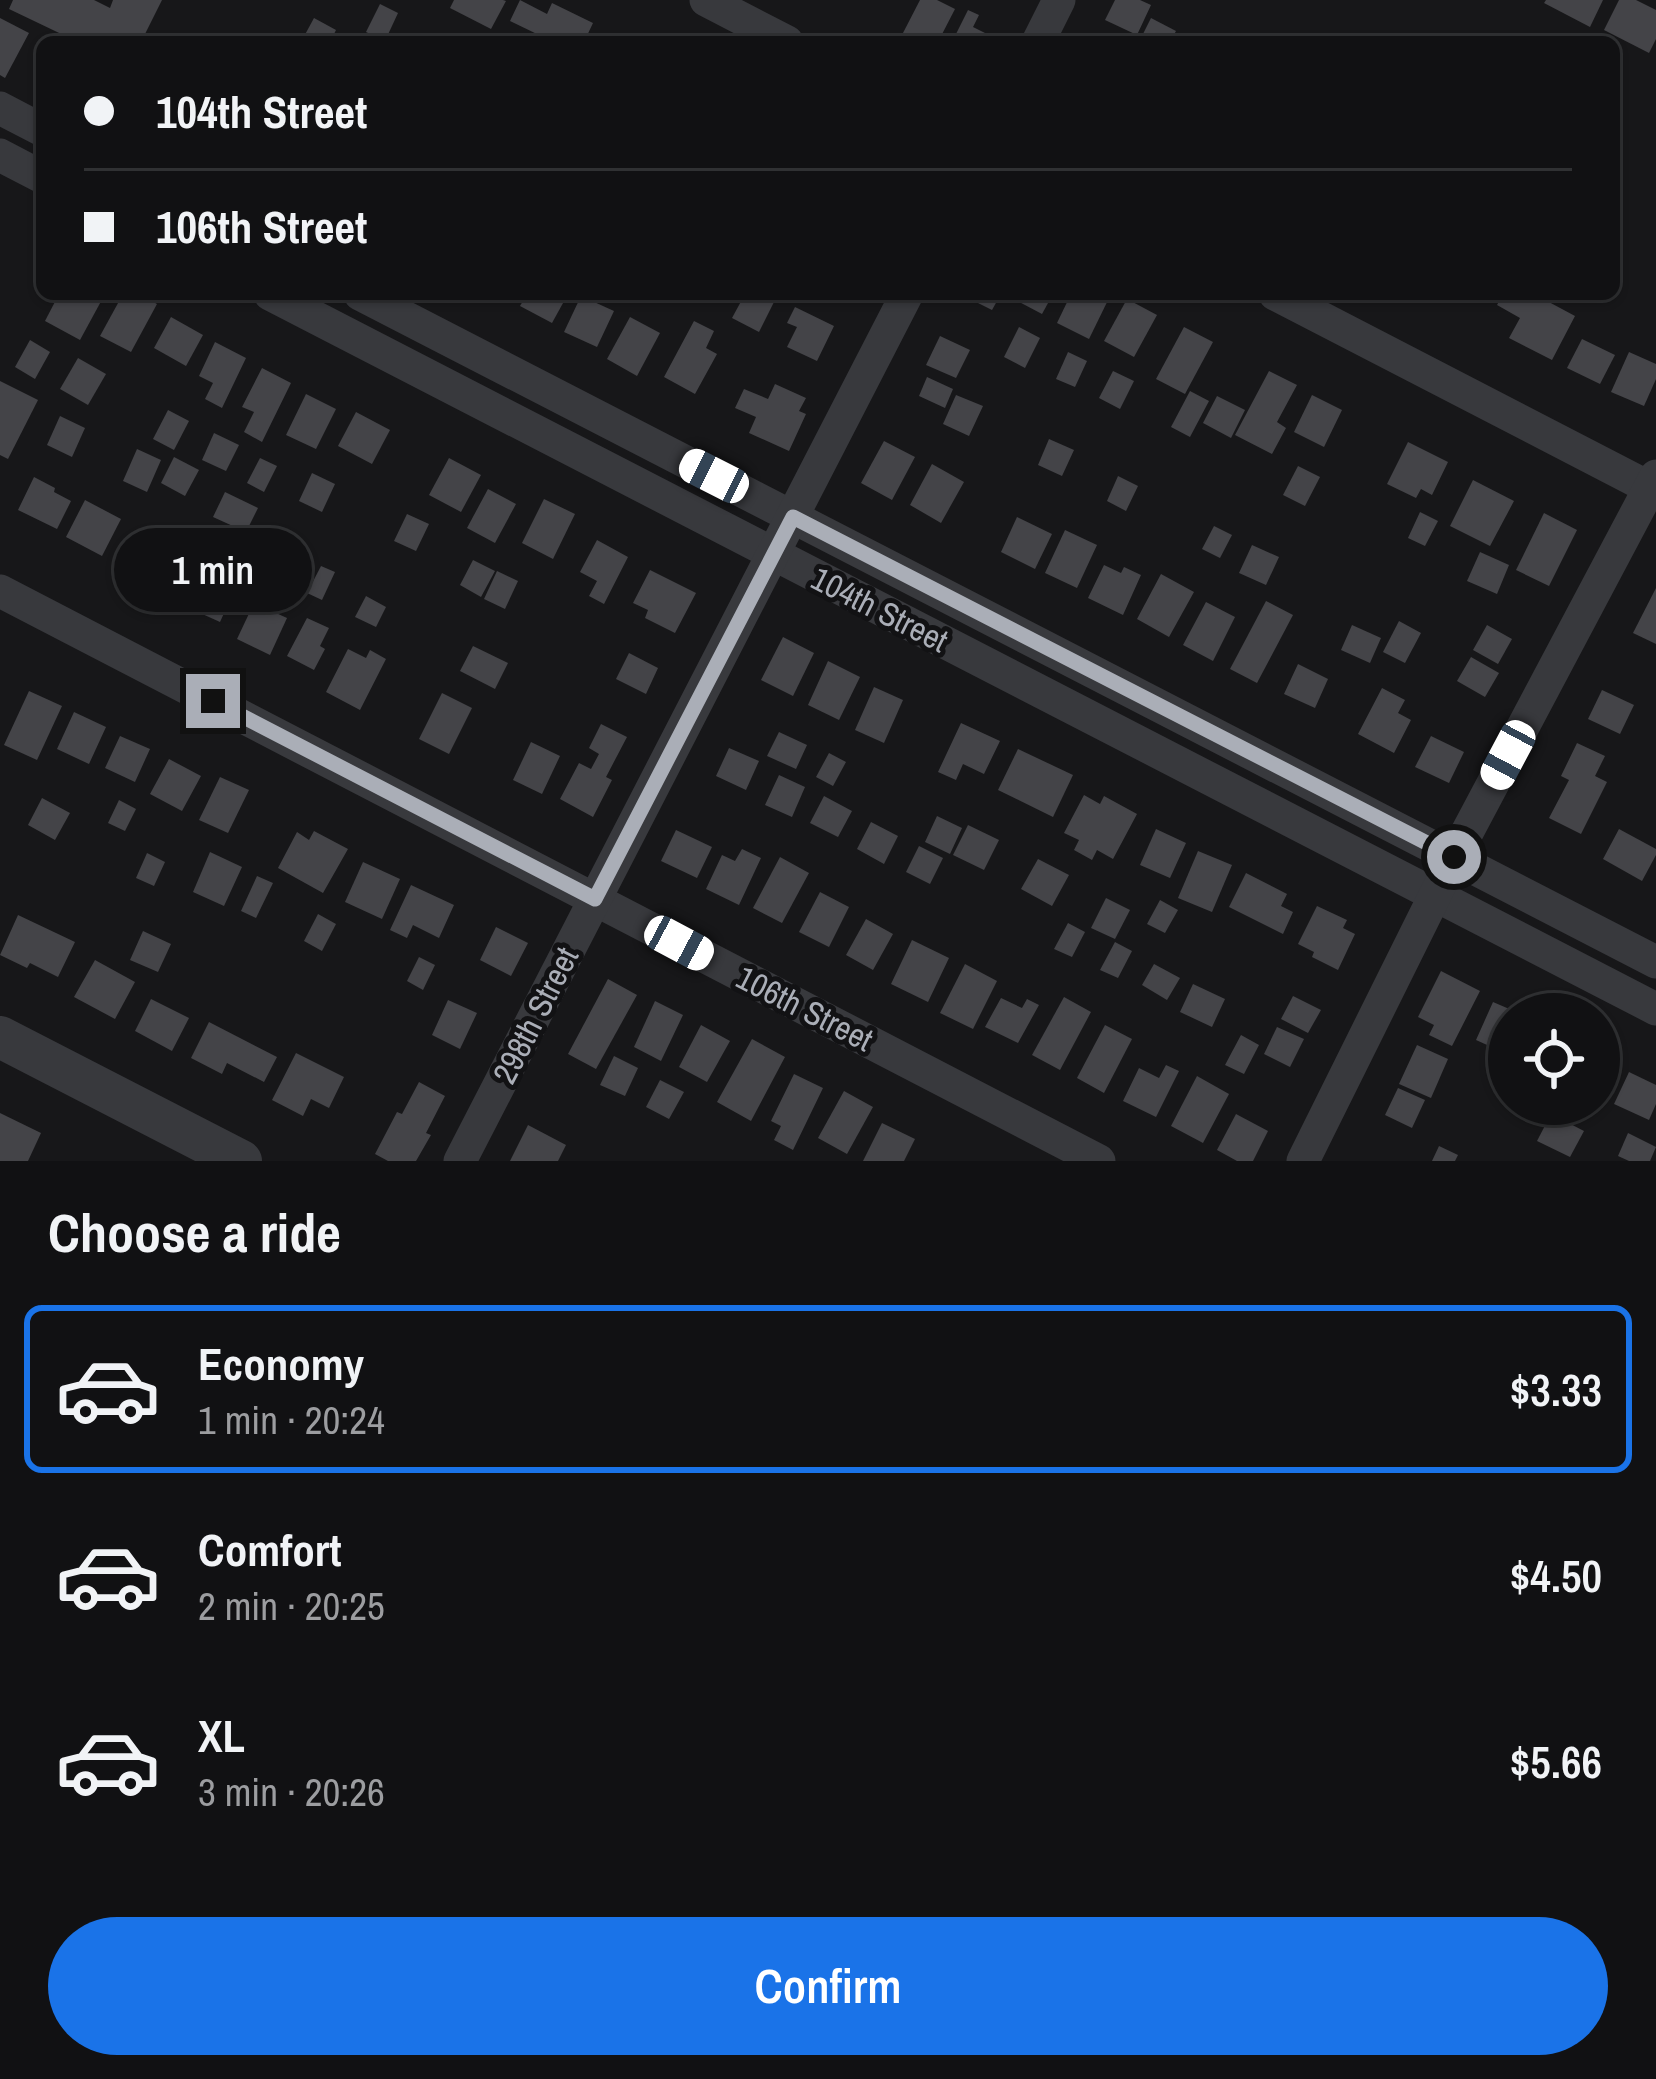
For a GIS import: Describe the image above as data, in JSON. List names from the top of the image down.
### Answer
{
  "streets": {
    "street": ["104th Street", "106th Street", "298th Street"]
  },
  "crossings": [
    ["104th Street", "298th Street"],
    ["106th Street", "298th Street"]
  ],
  "page": {
    "banner": ["104th Street", "106th Street"],
    "bubble": "1 min",
    "heading": "Choose a ride",
    "list": [
      {
        "name": "Economy",
        "note": "1 min · 20:24",
        "value": "$3.33"
      },
      {
        "name": "Comfort",
        "note": "2 min · 20:25",
        "value": "$4.50"
      },
      {
        "name": "XL",
        "note": "3 min · 20:26",
        "value": "$5.66"
      }
    ],
    "buttons": "Confirm"
  }
}
